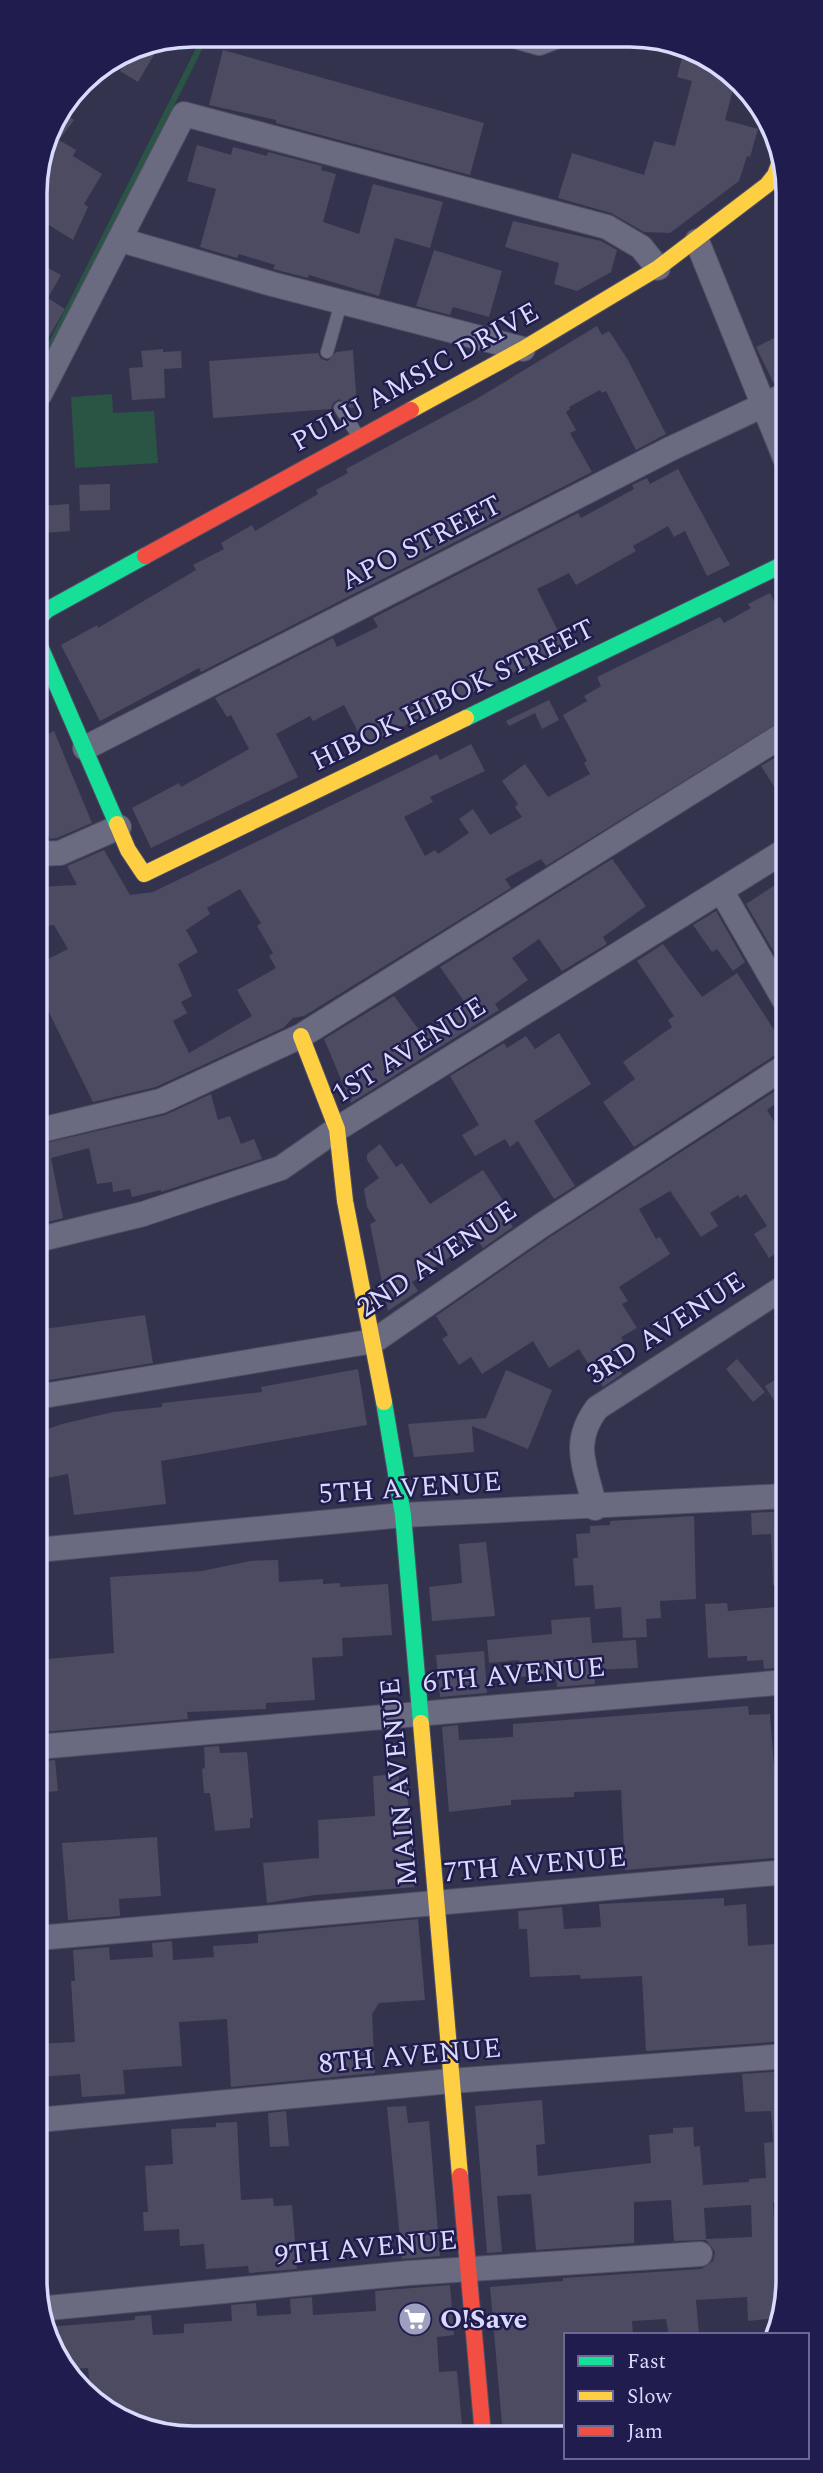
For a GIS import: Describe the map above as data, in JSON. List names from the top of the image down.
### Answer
{
  "streets": {
    "street": [
      "PULU AMSIC DRIVE",
      "APO STREET",
      "HIBOK HIBOK STREET",
      "1ST AVENUE",
      "2ND AVENUE",
      "3RD AVENUE",
      "5TH AVENUE",
      "6TH AVENUE",
      "MAIN AVENUE",
      "7TH AVENUE",
      "8TH AVENUE",
      "9TH AVENUE"
    ]
  },
  "crossings": [
    ["PULU AMSIC DRIVE", "APO STREET"],
    ["1ST AVENUE", "MAIN AVENUE"],
    ["2ND AVENUE", "MAIN AVENUE"],
    ["3RD AVENUE", "5TH AVENUE"],
    ["5TH AVENUE", "MAIN AVENUE"],
    ["6TH AVENUE", "MAIN AVENUE"],
    ["MAIN AVENUE", "7TH AVENUE"],
    ["MAIN AVENUE", "8TH AVENUE"],
    ["MAIN AVENUE", "9TH AVENUE"]
  ],
  "places": {
    "supermarket": ["O!Save"]
  },
  "legend": ["Fast", "Slow", "Jam"]
}
